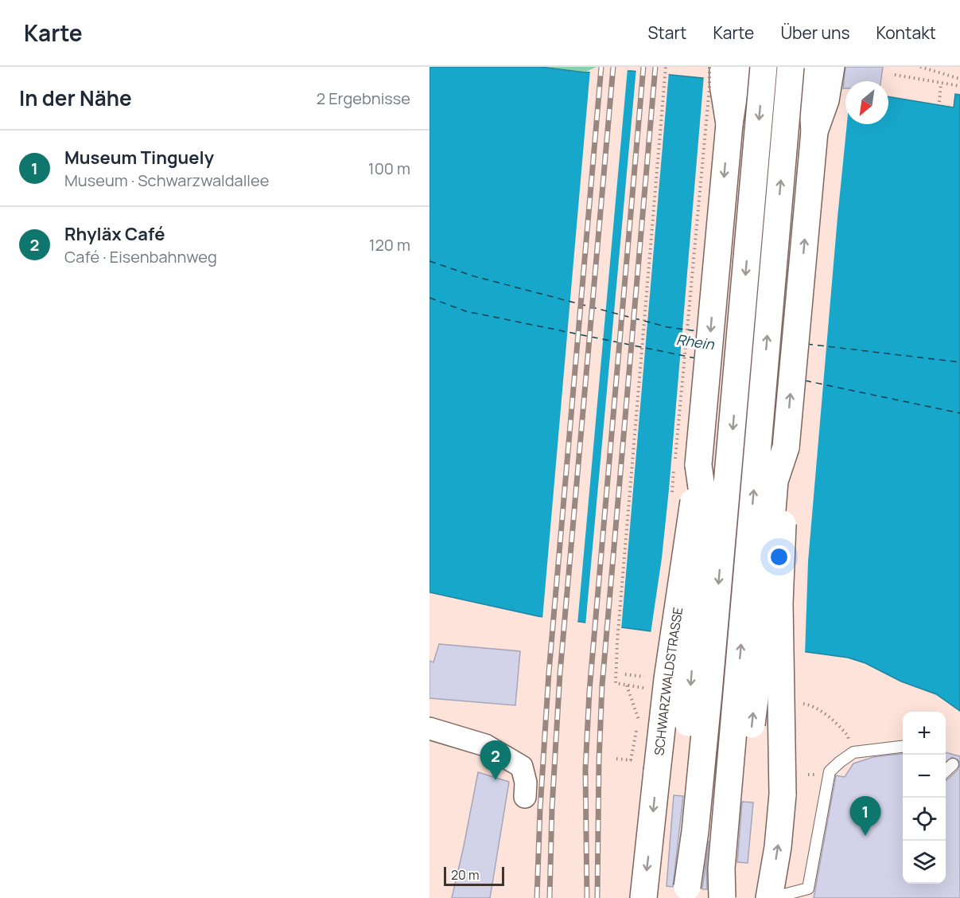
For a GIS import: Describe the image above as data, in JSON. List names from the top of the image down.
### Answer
{
  "streets": {
    "main road": ["SCHWARZWALDSTRASSE"]
  },
  "water": ["Rhein"],
  "scale_bar": "20 m",
  "north": "bottom left",
  "page": {
    "header": "Karte",
    "nav": [
      "Start",
      "Karte",
      "Über uns",
      "Kontakt"
    ],
    "heading": ["In der Nähe", "2 Ergebnisse"],
    "list": [
      {
        "mark": "1",
        "name": "Museum Tinguely",
        "note": "Museum · Schwarzwaldallee",
        "value": "100 m"
      },
      {
        "mark": "2",
        "name": "Rhyläx Café",
        "note": "Café · Eisenbahnweg",
        "value": "120 m"
      }
    ],
    "map_buttons": ["+", "−"],
    "pins": ["2", "1"],
    "scale": "20 m"
  }
}
